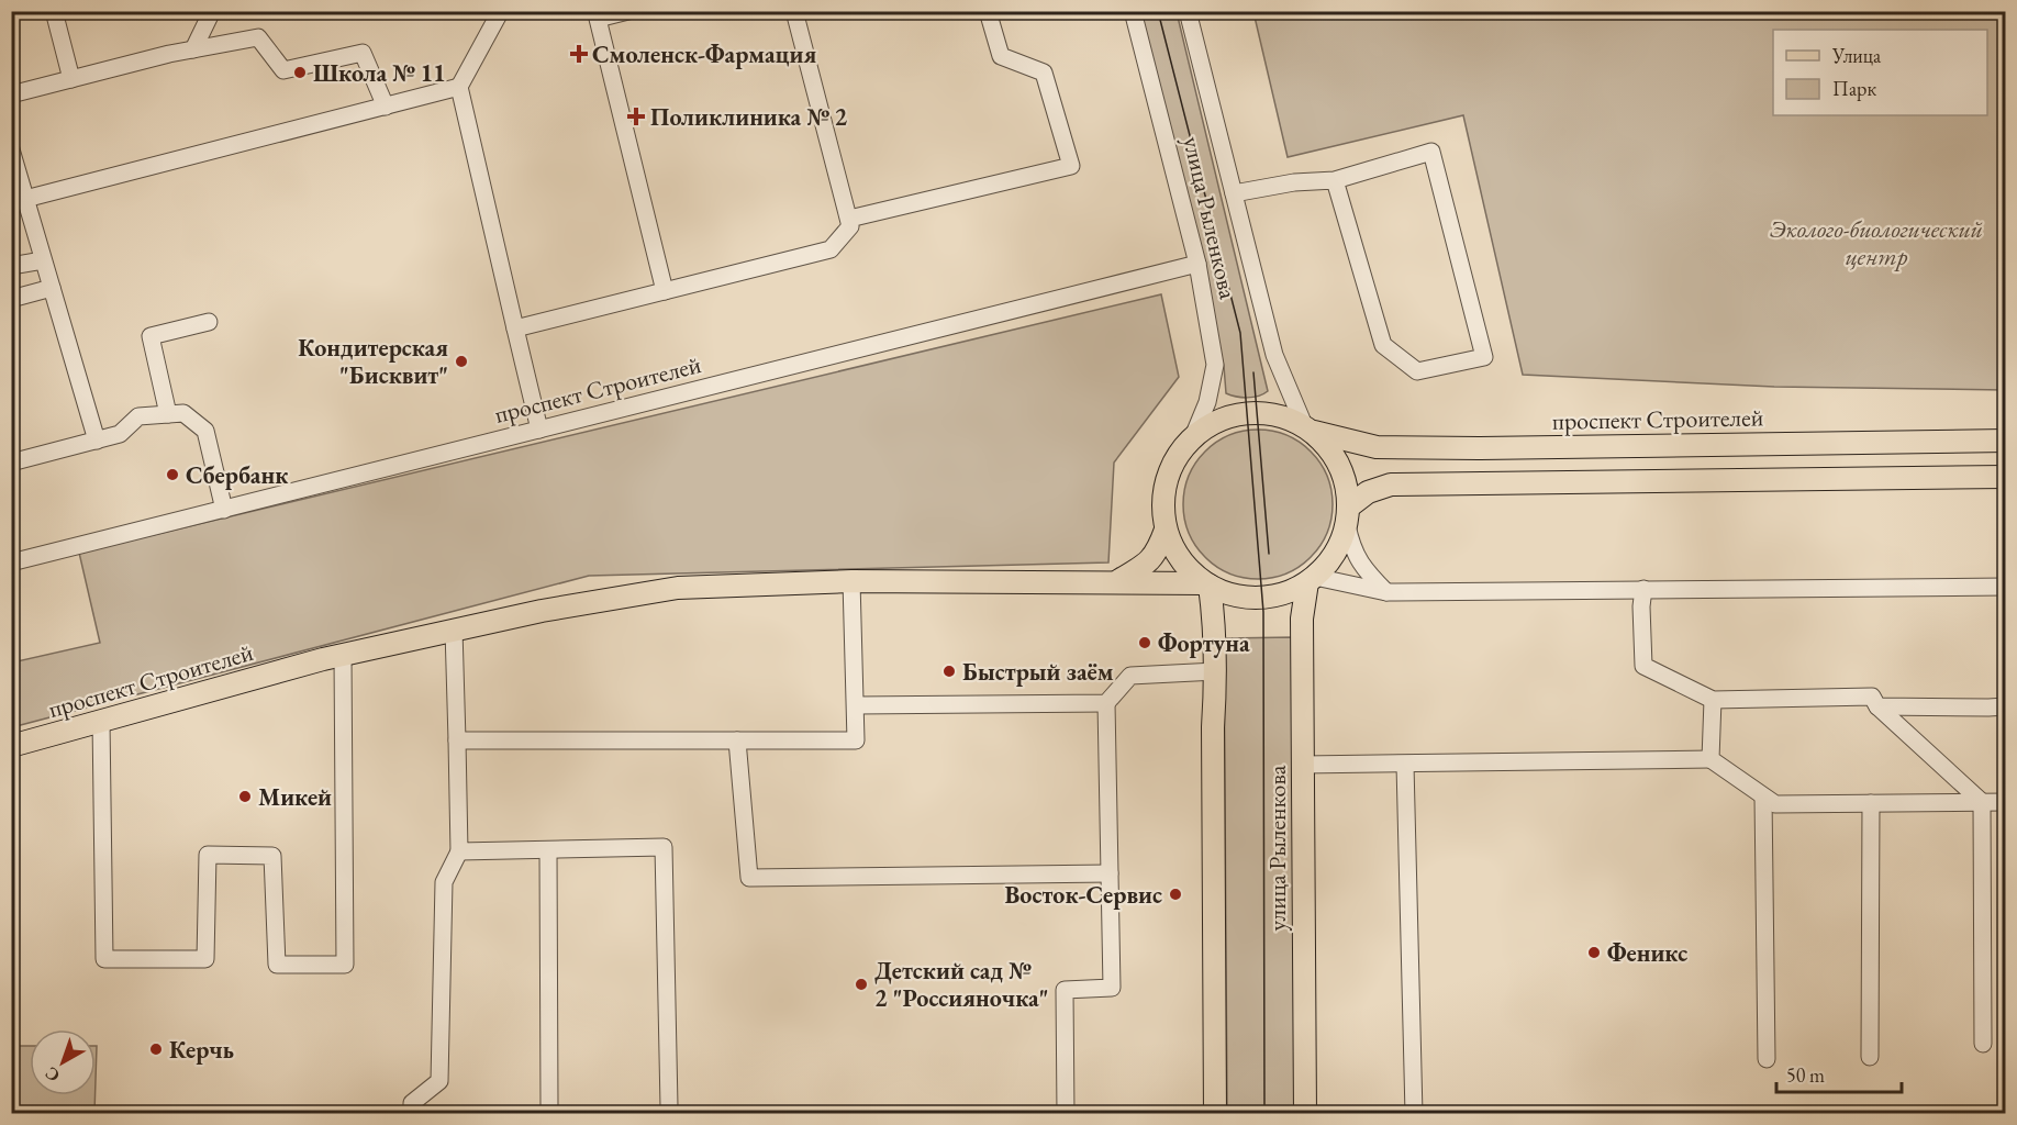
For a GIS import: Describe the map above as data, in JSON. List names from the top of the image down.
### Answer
{
  "streets": {
    "main road": ["улица Рыленкова", "проспект Строителей"]
  },
  "crossings": [
    ["улица Рыленкова", "проспект Строителей"]
  ],
  "parks": ["Эколого-биологический центр"],
  "places": {
    "health": ["Смоленск-Фармация", "Поликлиника № 2"],
    "other": [
      "Школа № 11",
      "Кондитерская \"Бисквит\"",
      "Сбербанк",
      "Фортуна",
      "Быстрый заём",
      "Микей",
      "Восток-Сервис",
      "Феникс",
      "Детский сад № 2 \"Россияночка\"",
      "Керчь"
    ]
  },
  "legend": ["Улица", "Парк"],
  "scale_bar": "50 m",
  "north": "bottom left"
}
